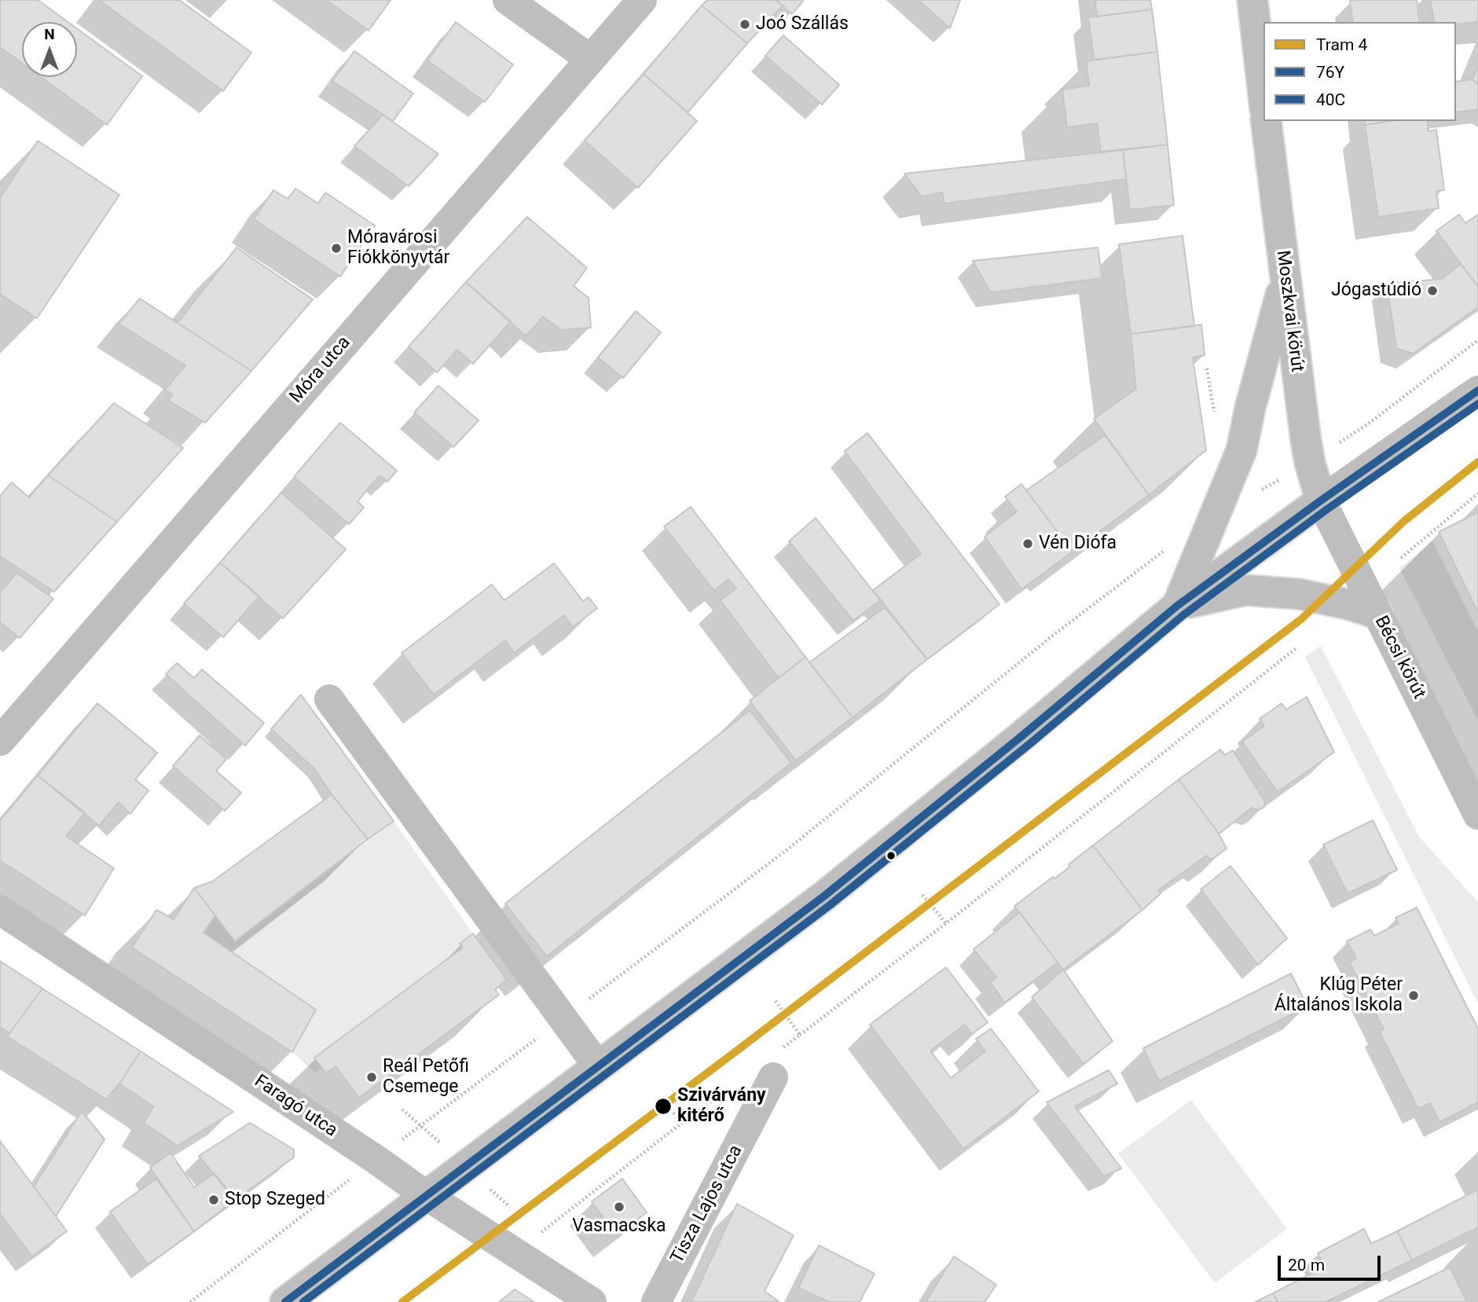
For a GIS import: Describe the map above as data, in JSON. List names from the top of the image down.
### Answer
{
  "streets": {
    "street": [
      "Moszkvai körút",
      "Móra utca",
      "Bécsi körút",
      "Faragó utca",
      "Tisza Lajos utca"
    ]
  },
  "crossings": [
    ["Moszkvai körút", "Bécsi körút"]
  ],
  "places": [
    "Joó Szállás",
    "Móravárosi Fiókkönyvtár",
    "Jógastúdió",
    "Vén Diófa",
    "Klúg Péter Általános Iskola",
    "Reál Petőfi Csemege",
    "Szivárvány kitérő",
    "Stop Szeged",
    "Vasmacska"
  ],
  "lines": ["transit line 76Y", "transit line 40C", "tram line 4"],
  "legend": ["Tram 4", "76Y", "40C"],
  "scale_bar": "20 m",
  "north": "top"
}
